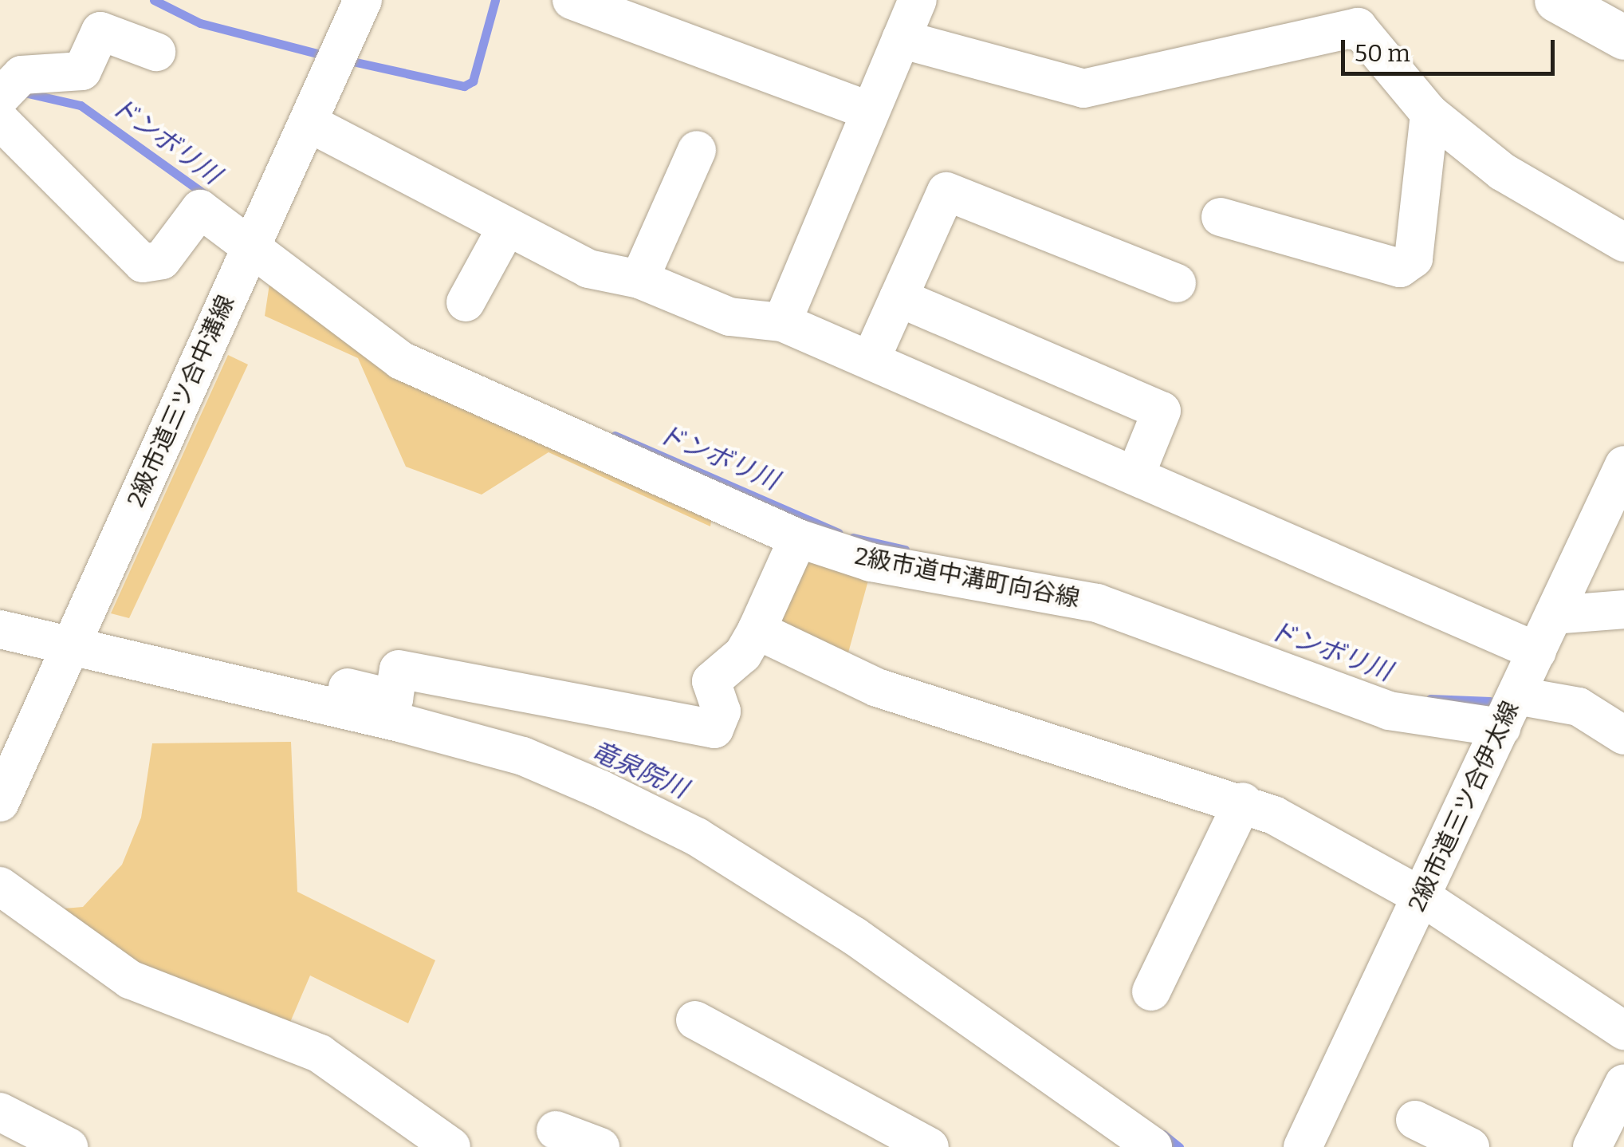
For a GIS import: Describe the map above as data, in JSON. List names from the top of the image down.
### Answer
{
  "streets": {
    "street": ["2級市道三ツ合中溝線", "2級市道中溝町向谷線", "2級市道三ツ合伊太線"]
  },
  "crossings": [
    ["2級市道三ツ合中溝線", "2級市道中溝町向谷線"],
    ["2級市道中溝町向谷線", "2級市道三ツ合伊太線"]
  ],
  "water": ["ドンボリ川", "竜泉院川"],
  "scale_bar": "50 m"
}
